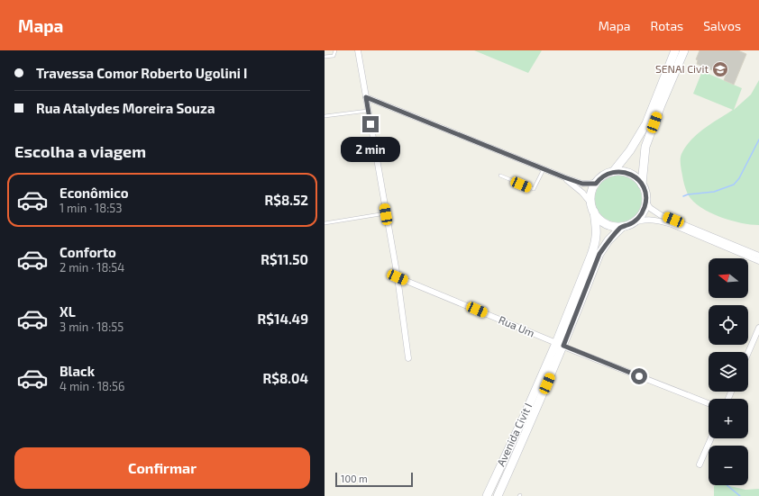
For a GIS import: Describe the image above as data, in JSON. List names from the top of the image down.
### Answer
{
  "streets": {
    "main road": ["Avenida Civit I"],
    "street": ["Rua Um"]
  },
  "crossings": [
    ["Rua Um", "Avenida Civit I"]
  ],
  "places": {
    "school or university": ["SENAI Civit"]
  },
  "scale_bar": "100 m",
  "north": "left",
  "page": {
    "header": "Mapa",
    "nav": ["Mapa", "Rotas", "Salvos"],
    "banner": ["Travessa Comor Roberto Ugolini I", "Rua Atalydes Moreira Souza"],
    "heading": "Escolha a viagem",
    "bubble": "2 min",
    "list": [
      {
        "name": "Econômico",
        "note": "1 min · 18:53",
        "value": "R$8.52"
      },
      {
        "name": "Conforto",
        "note": "2 min · 18:54",
        "value": "R$11.50"
      },
      {
        "name": "XL",
        "note": "3 min · 18:55",
        "value": "R$14.49"
      },
      {
        "name": "Black",
        "note": "4 min · 18:56",
        "value": "R$8.04"
      }
    ],
    "map_buttons": ["+", "−"],
    "buttons": "Confirmar",
    "scale": "100 m"
  }
}
